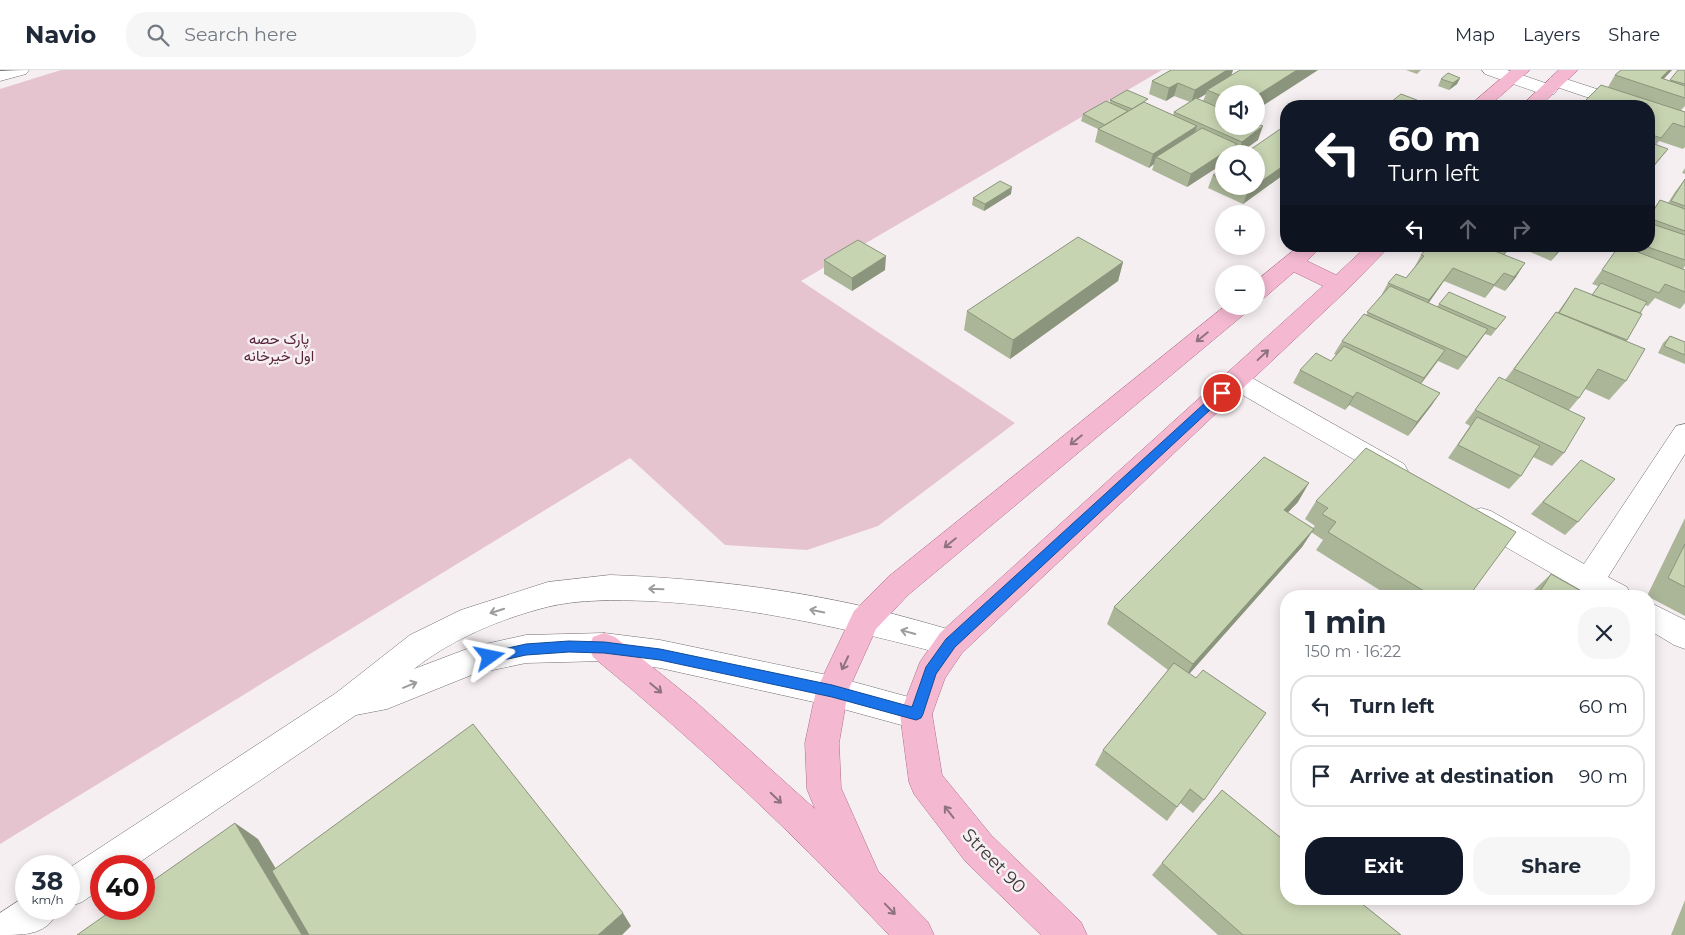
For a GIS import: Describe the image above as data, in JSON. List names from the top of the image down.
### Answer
{
  "streets": {
    "main road": ["Street 90"]
  },
  "parks": ["پارک حصه اول خیرخانه"],
  "page": {
    "header": "Navio",
    "search": "Search here",
    "nav": ["Map", "Layers", "Share"],
    "map_buttons": ["+", "−"],
    "turn": ["60 m", "Turn left"],
    "heading": ["1 min", "150 m · 16:22"],
    "list": [
      {
        "name": "Turn left",
        "value": "60 m"
      },
      {
        "name": "Arrive at destination",
        "value": "90 m"
      }
    ],
    "buttons": ["Exit", "Share"],
    "speed": "38 km/h",
    "limit": "40"
  }
}
